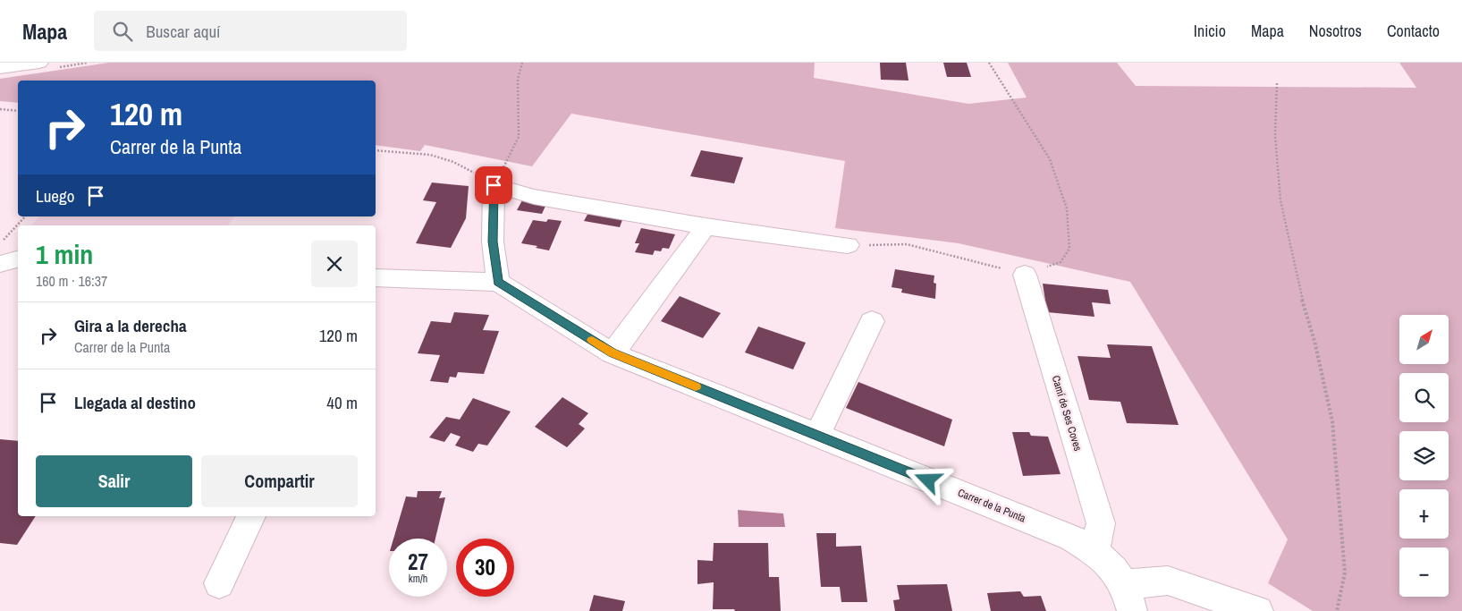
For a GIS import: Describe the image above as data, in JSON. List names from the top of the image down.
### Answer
{
  "streets": {
    "street": ["Camí de Ses Coves", "Carrer de la Punta"]
  },
  "crossings": [
    ["Camí de Ses Coves", "Carrer de la Punta"]
  ],
  "north": "top right",
  "page": {
    "header": "Mapa",
    "search": "Buscar aquí",
    "nav": [
      "Inicio",
      "Mapa",
      "Nosotros",
      "Contacto"
    ],
    "turn": ["120 m", "Carrer de la Punta"],
    "then": "Luego",
    "heading": ["1 min", "160 m · 16:37"],
    "list": [
      {
        "name": "Gira a la derecha",
        "note": "Carrer de la Punta",
        "value": "120 m"
      },
      {
        "name": "Llegada al destino",
        "value": "40 m"
      }
    ],
    "map_buttons": ["+", "−"],
    "buttons": ["Salir", "Compartir"],
    "speed": "27 km/h",
    "limit": "30"
  }
}
